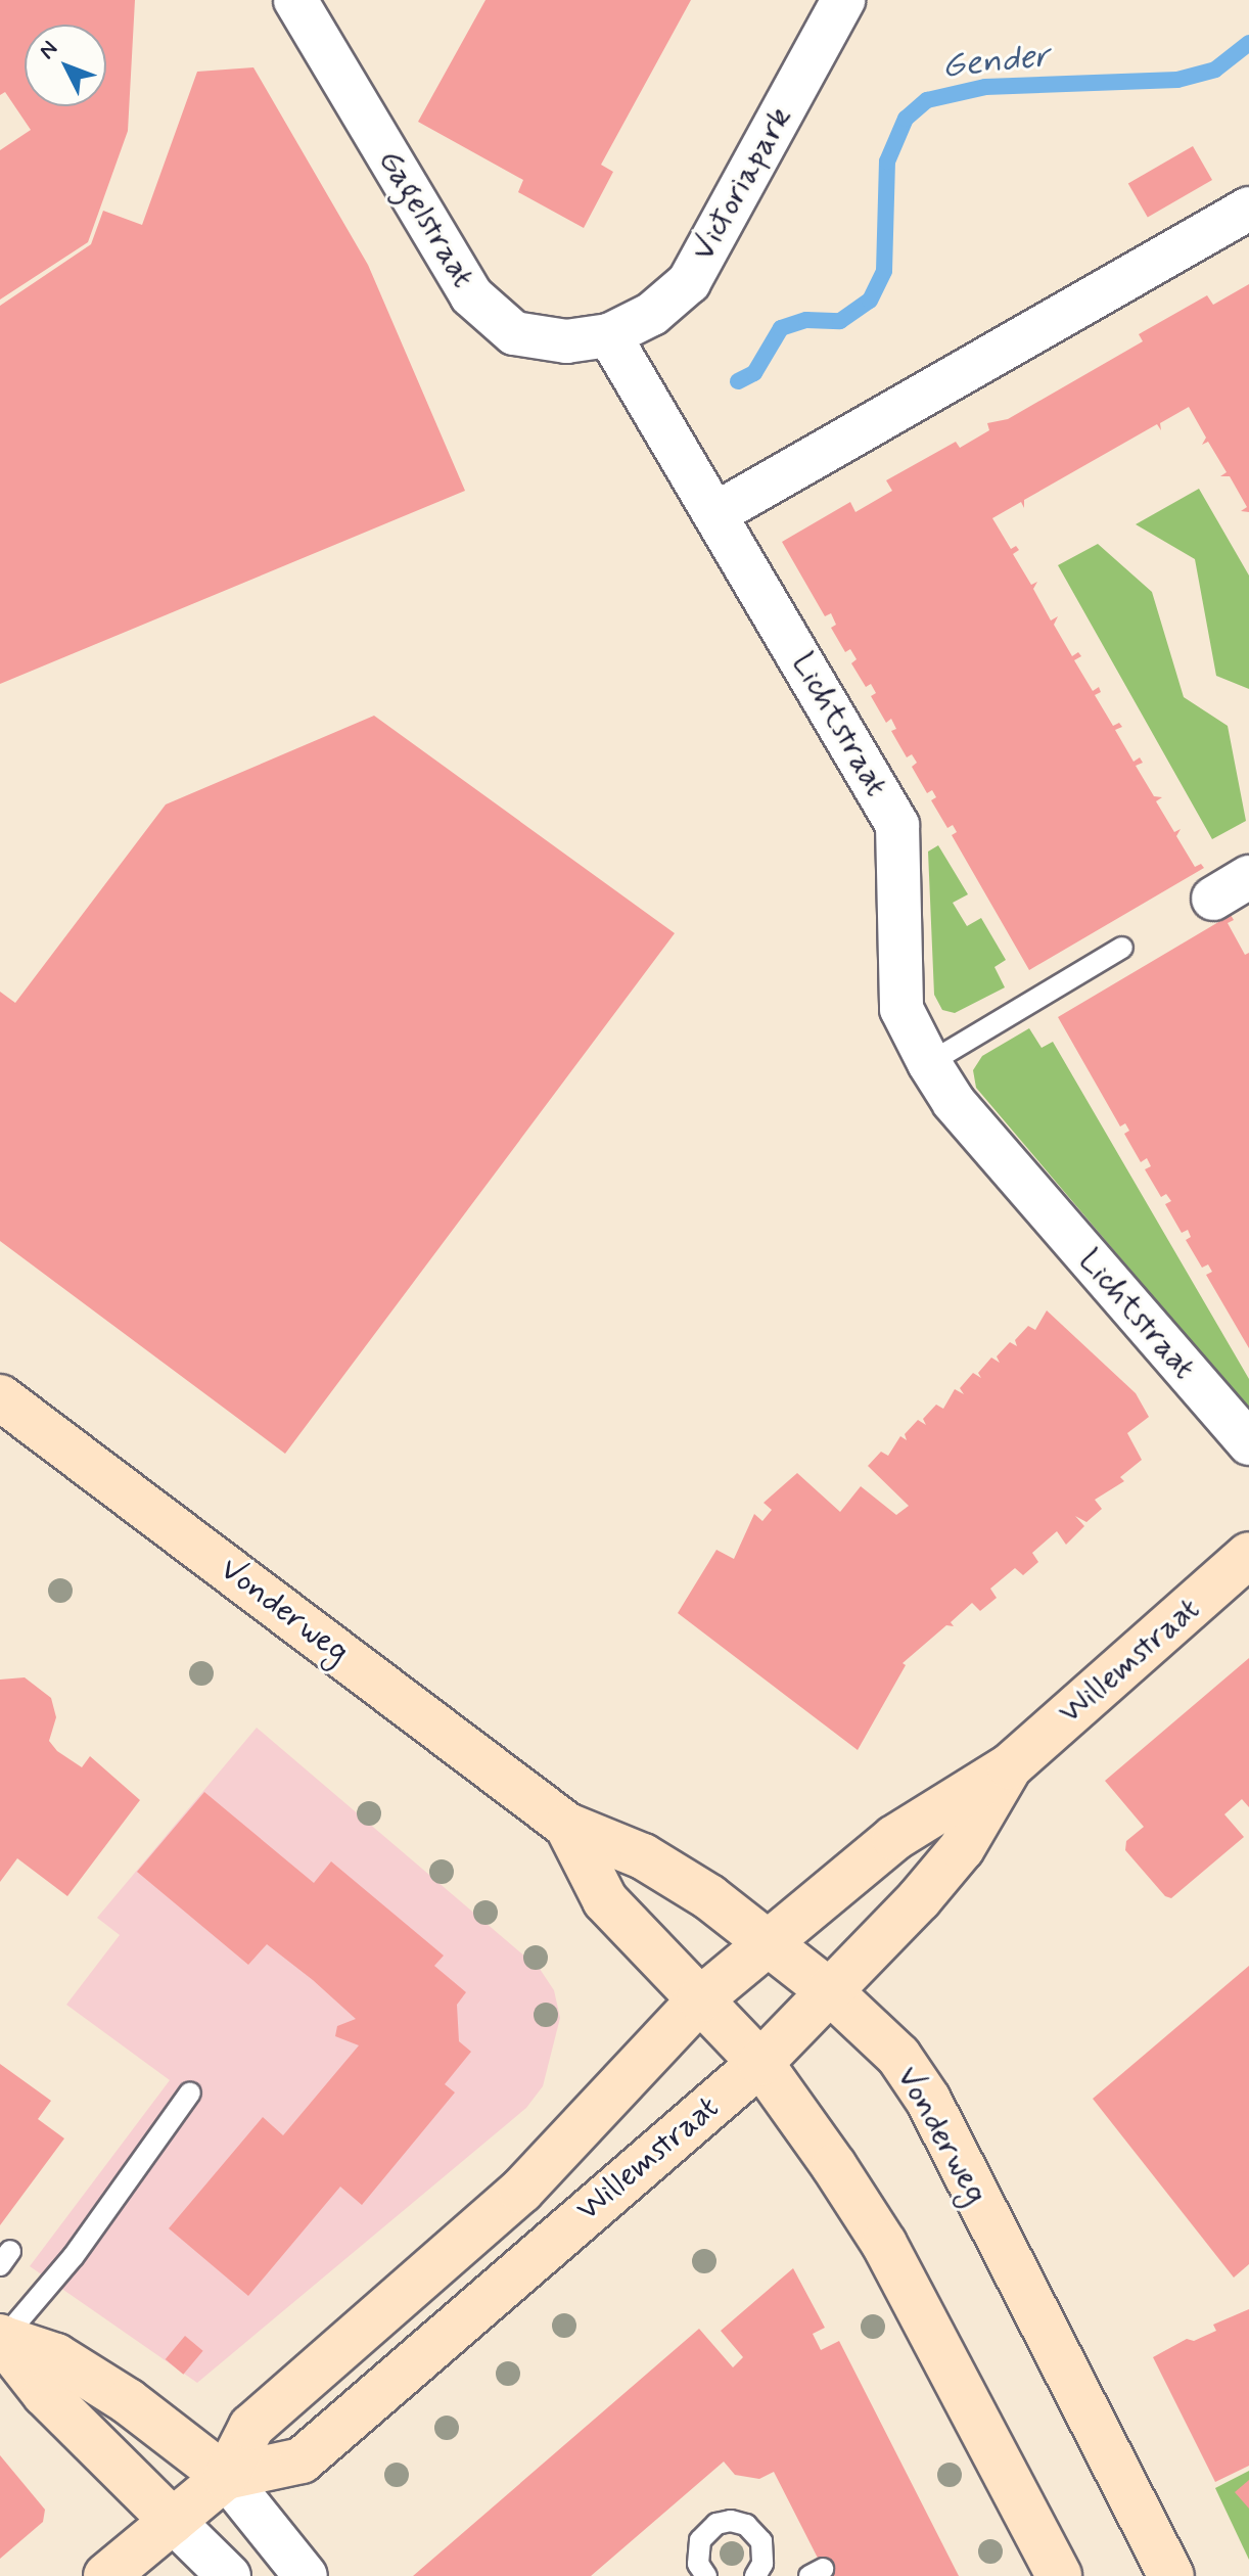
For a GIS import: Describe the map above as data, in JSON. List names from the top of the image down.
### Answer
{
  "streets": {
    "street": [
      "Victoriapark",
      "Gagelstraat",
      "Lichtstraat",
      "Vonderweg",
      "Willemstraat"
    ]
  },
  "crossings": [
    ["Victoriapark", "Gagelstraat"],
    ["Vonderweg", "Willemstraat"]
  ],
  "water": ["Gender"],
  "north": "top left"
}
